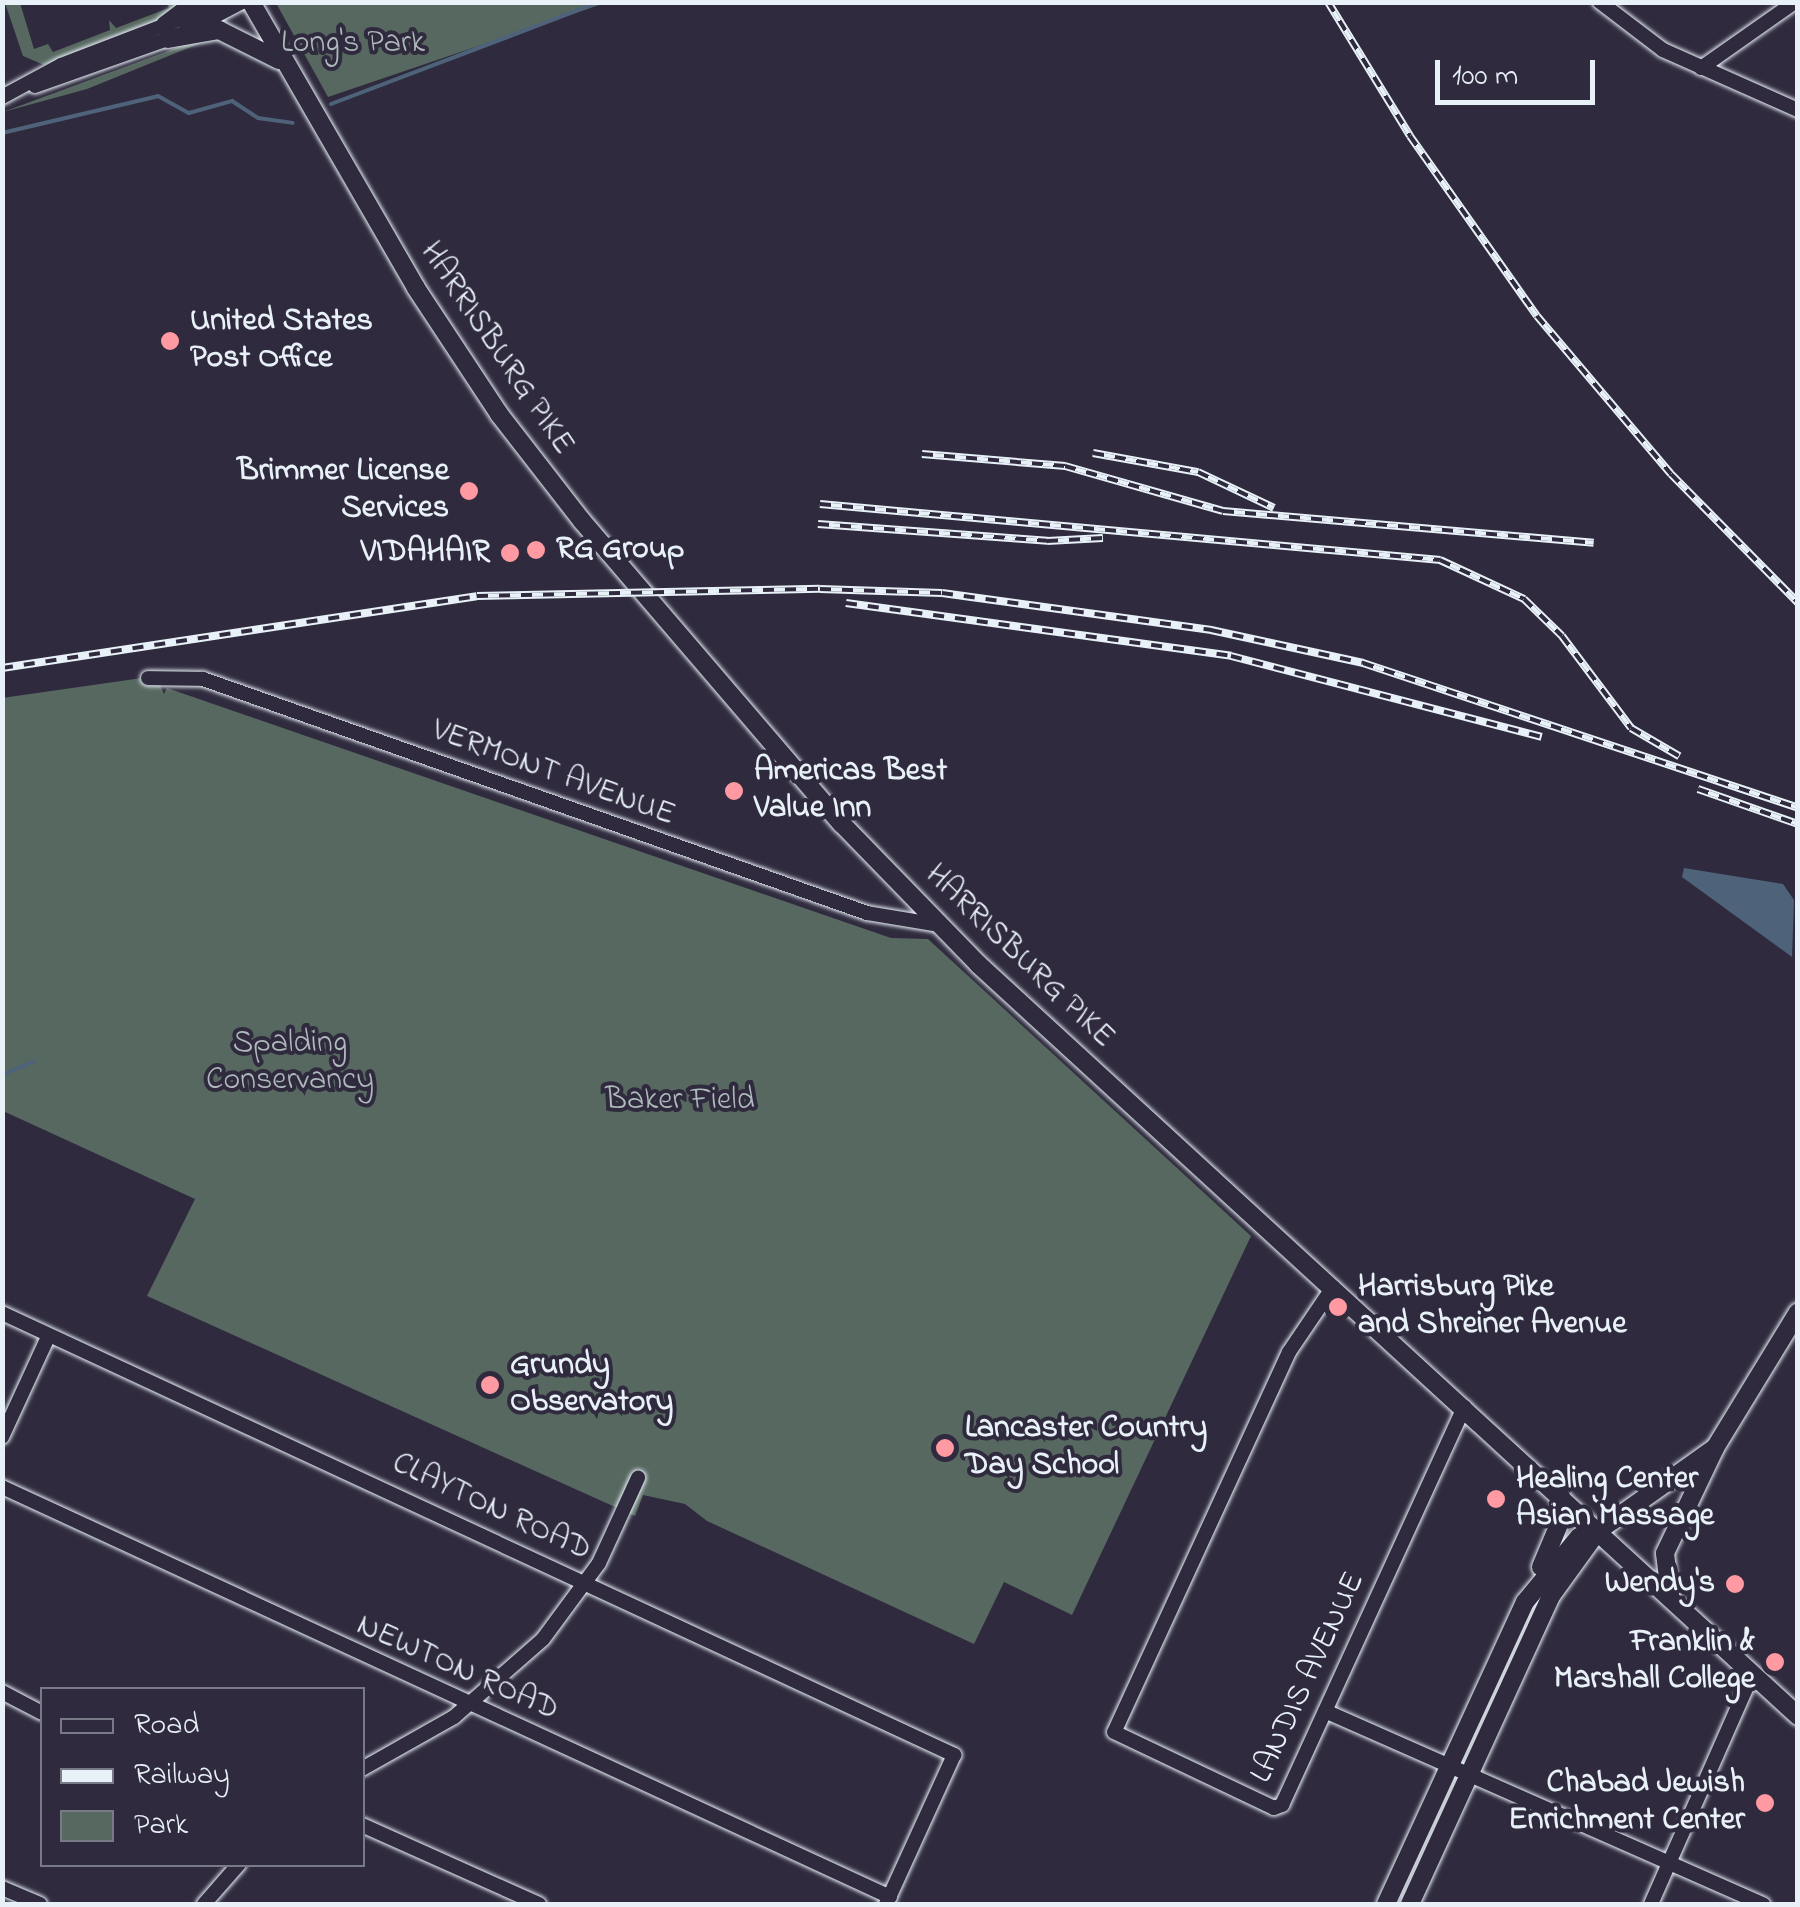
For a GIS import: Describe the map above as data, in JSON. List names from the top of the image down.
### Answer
{
  "streets": {
    "main road": ["HARRISBURG PIKE"],
    "street": [
      "VERMONT AVENUE",
      "CLAYTON ROAD",
      "NEWTON ROAD",
      "LANDIS AVENUE"
    ]
  },
  "crossings": [
    ["HARRISBURG PIKE", "VERMONT AVENUE"],
    ["HARRISBURG PIKE", "LANDIS AVENUE"],
    ["CLAYTON ROAD", "NEWTON ROAD"]
  ],
  "parks": ["Long's Park", "Spalding Conservancy", "Baker Field"],
  "places": [
    "United States Post Office",
    "Brimmer License Services",
    "RG Group",
    "VIDAHAIR",
    "Americas Best Value Inn",
    "Harrisburg Pike and Shreiner Avenue",
    "Grundy Observatory",
    "Lancaster Country Day School",
    "Healing Center Asian Massage",
    "Wendy's",
    "Franklin & Marshall College",
    "Chabad Jewish Enrichment Center"
  ],
  "legend": ["Road", "Railway", "Park"],
  "scale_bar": "100 m"
}
